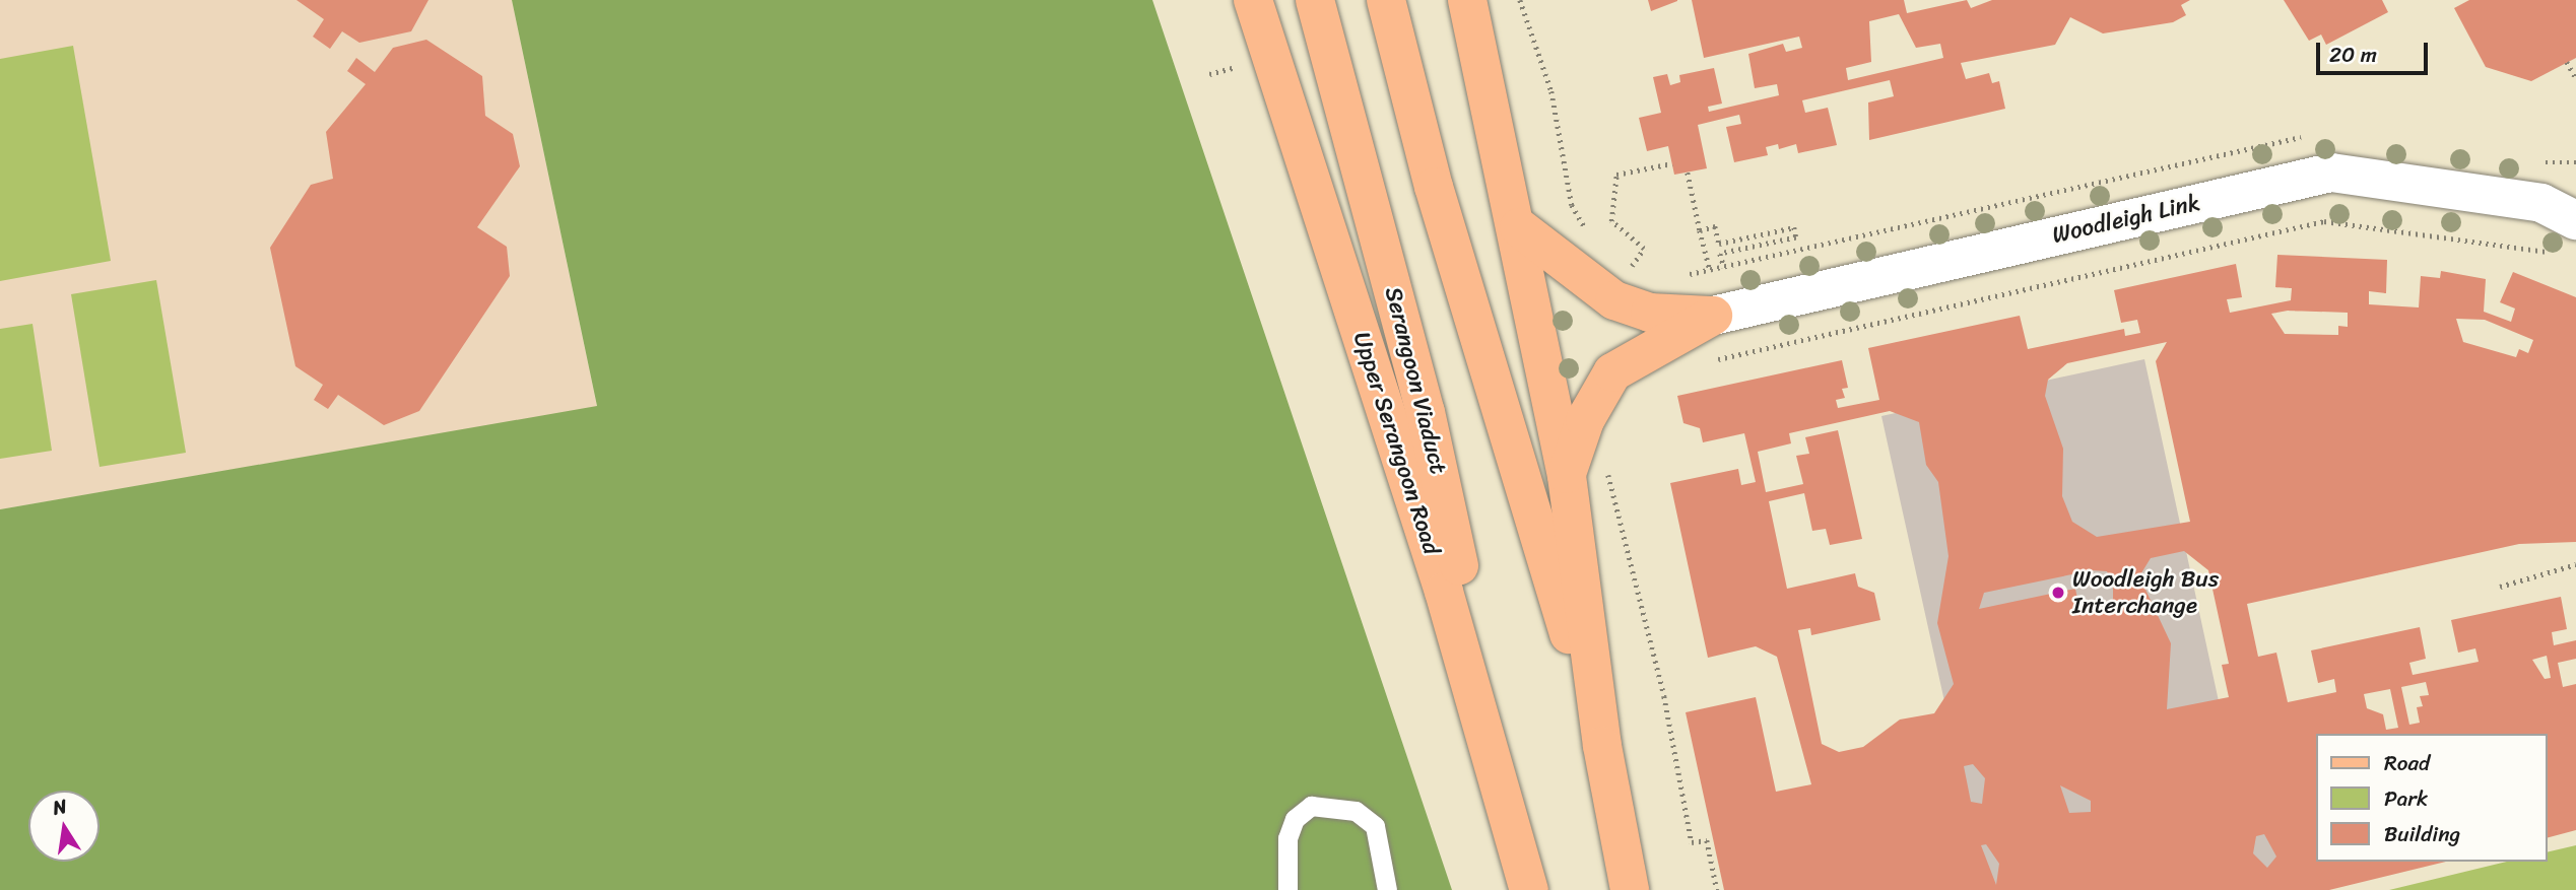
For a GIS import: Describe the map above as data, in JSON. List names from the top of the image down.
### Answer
{
  "streets": {
    "main road": ["Serangoon Viaduct", "Upper Serangoon Road"],
    "street": ["Woodleigh Link"]
  },
  "crossings": [
    ["Serangoon Viaduct", "Upper Serangoon Road"]
  ],
  "places": ["Woodleigh Bus Interchange"],
  "legend": ["Road", "Park", "Building"],
  "scale_bar": "20 m",
  "north": "top"
}
